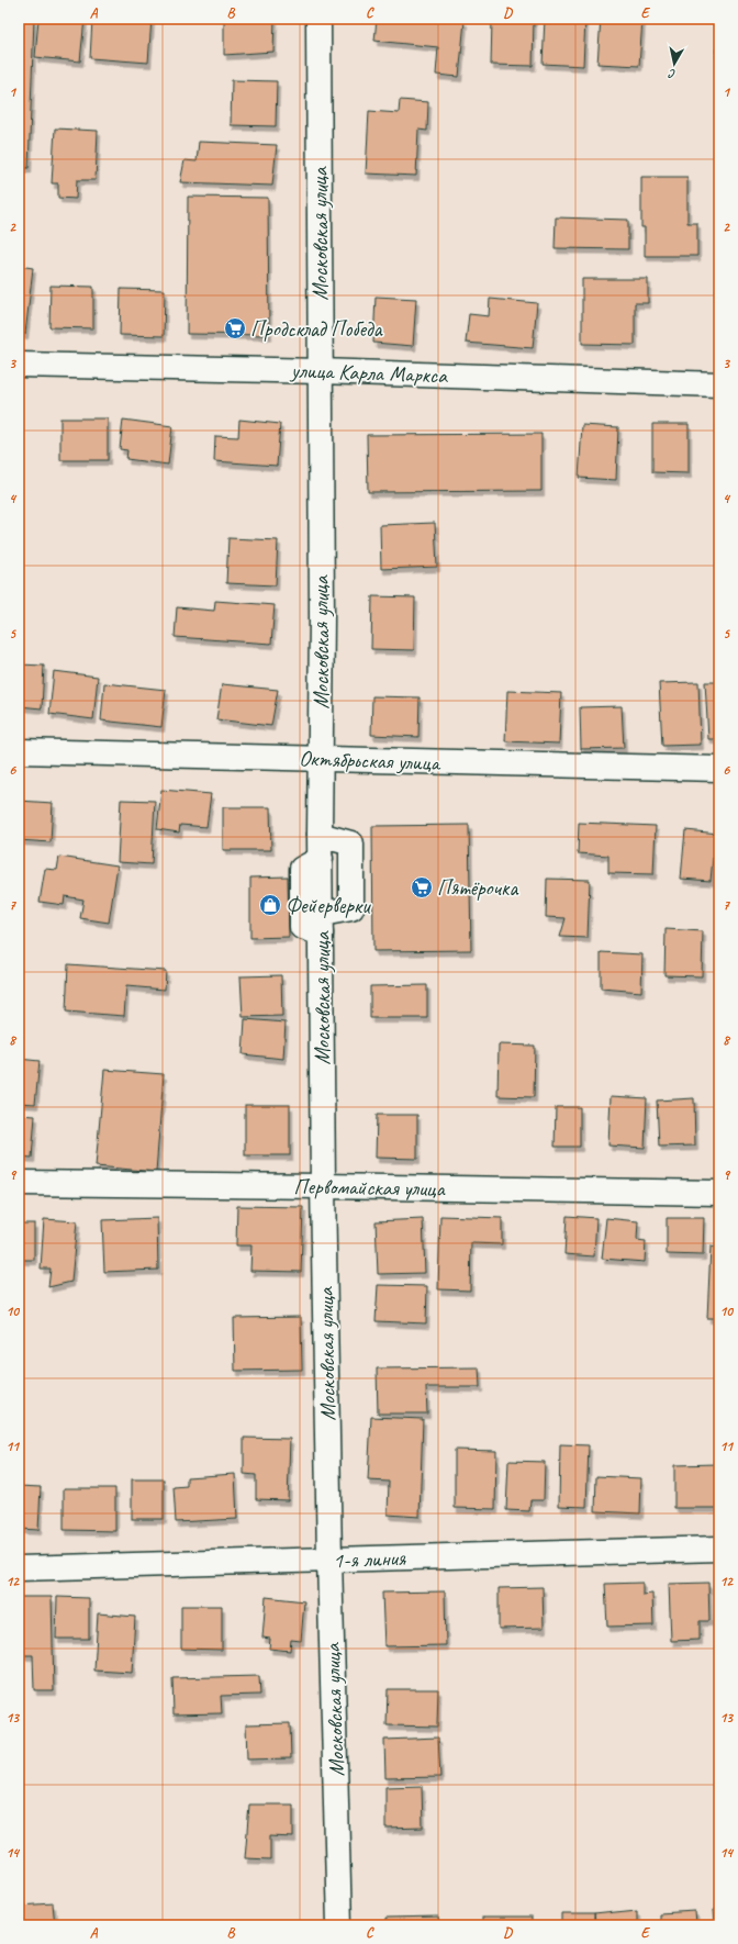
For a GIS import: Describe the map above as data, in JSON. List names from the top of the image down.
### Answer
{
  "streets": {
    "street": [
      "Московская улица",
      "улица Карла Маркса",
      "Октябрьская улица",
      "Первомайская улица",
      "1-я линия"
    ]
  },
  "crossings": [
    ["Московская улица", "улица Карла Маркса"],
    ["Московская улица", "Октябрьская улица"],
    ["Московская улица", "Первомайская улица"],
    ["Московская улица", "1-я линия"]
  ],
  "places": {
    "supermarket": ["Продсклад Победа", "Пятёрочка"],
    "shop": ["Фейерверки"]
  },
  "north": "bottom",
  "grid": {
    "columns": [
      "A",
      "B",
      "C",
      "D",
      "E"
    ],
    "rows": [
      "1",
      "2",
      "3",
      "4",
      "5",
      "6",
      "7",
      "8",
      "9",
      "10",
      "11",
      "12",
      "13",
      "14"
    ]
  }
}
